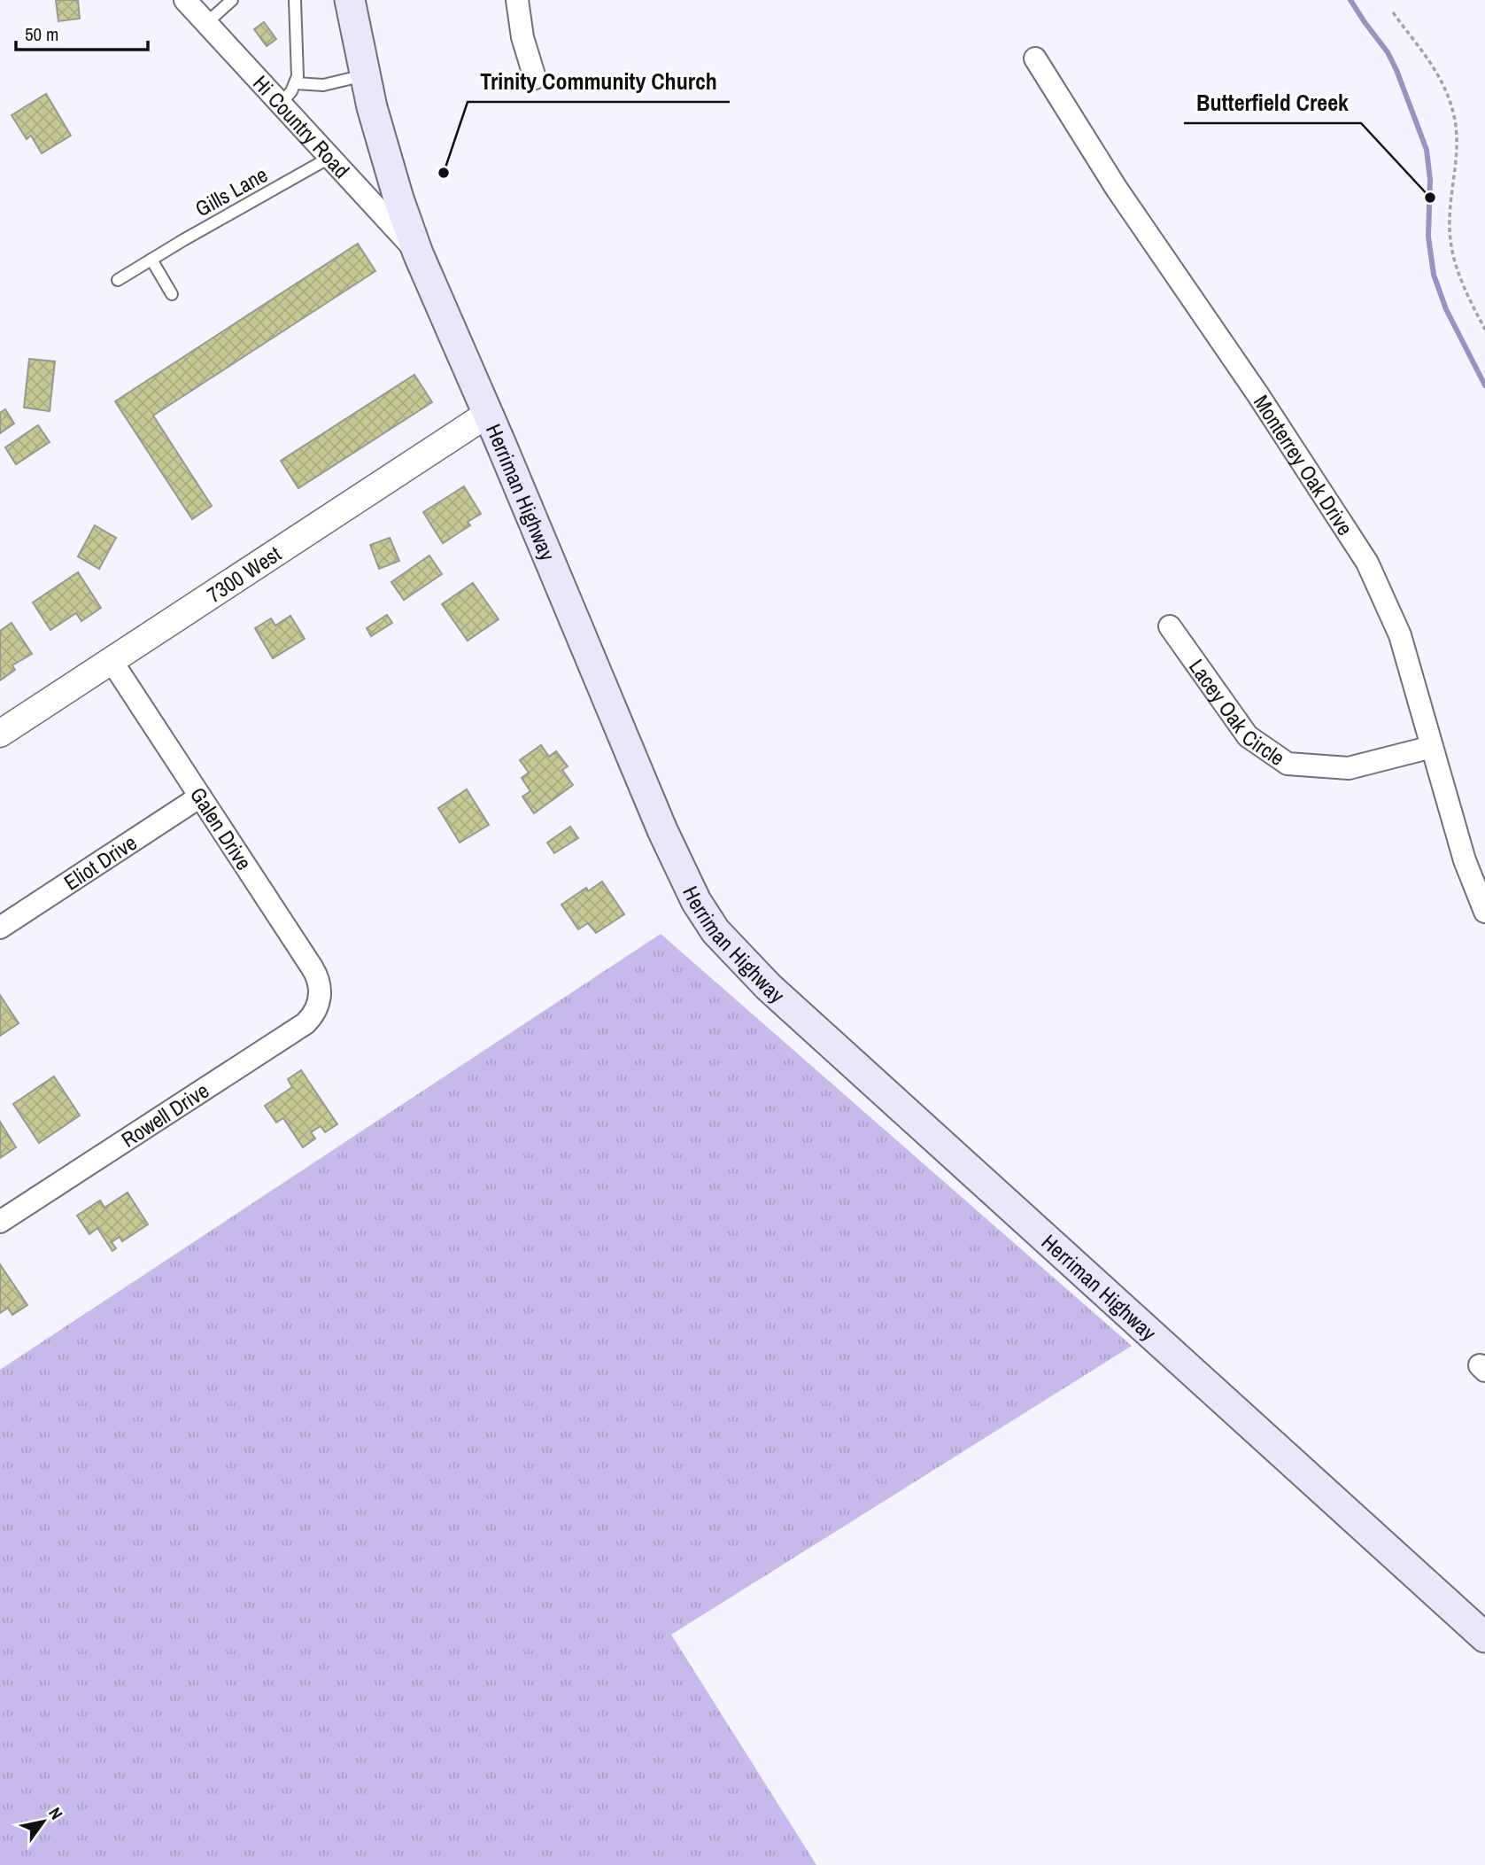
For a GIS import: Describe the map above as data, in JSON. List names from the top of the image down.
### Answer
{
  "streets": {
    "main road": ["Herriman Highway"],
    "street": [
      "Hi Country Road",
      "Monterrey Oak Drive",
      "7300 West",
      "Lacey Oak Circle",
      "Galen Drive",
      "Eliot Drive",
      "Rowell Drive"
    ],
    "lane": ["Gills Lane"]
  },
  "crossings": [
    ["Hi Country Road", "Gills Lane"],
    ["Hi Country Road", "Herriman Highway"],
    ["Monterrey Oak Drive", "Lacey Oak Circle"],
    ["Herriman Highway", "7300 West"],
    ["7300 West", "Galen Drive"],
    ["Galen Drive", "Eliot Drive"],
    ["Galen Drive", "Rowell Drive"]
  ],
  "places": ["Trinity Community Church", "Butterfield Creek"],
  "scale_bar": "50 m",
  "north": "top right"
}
